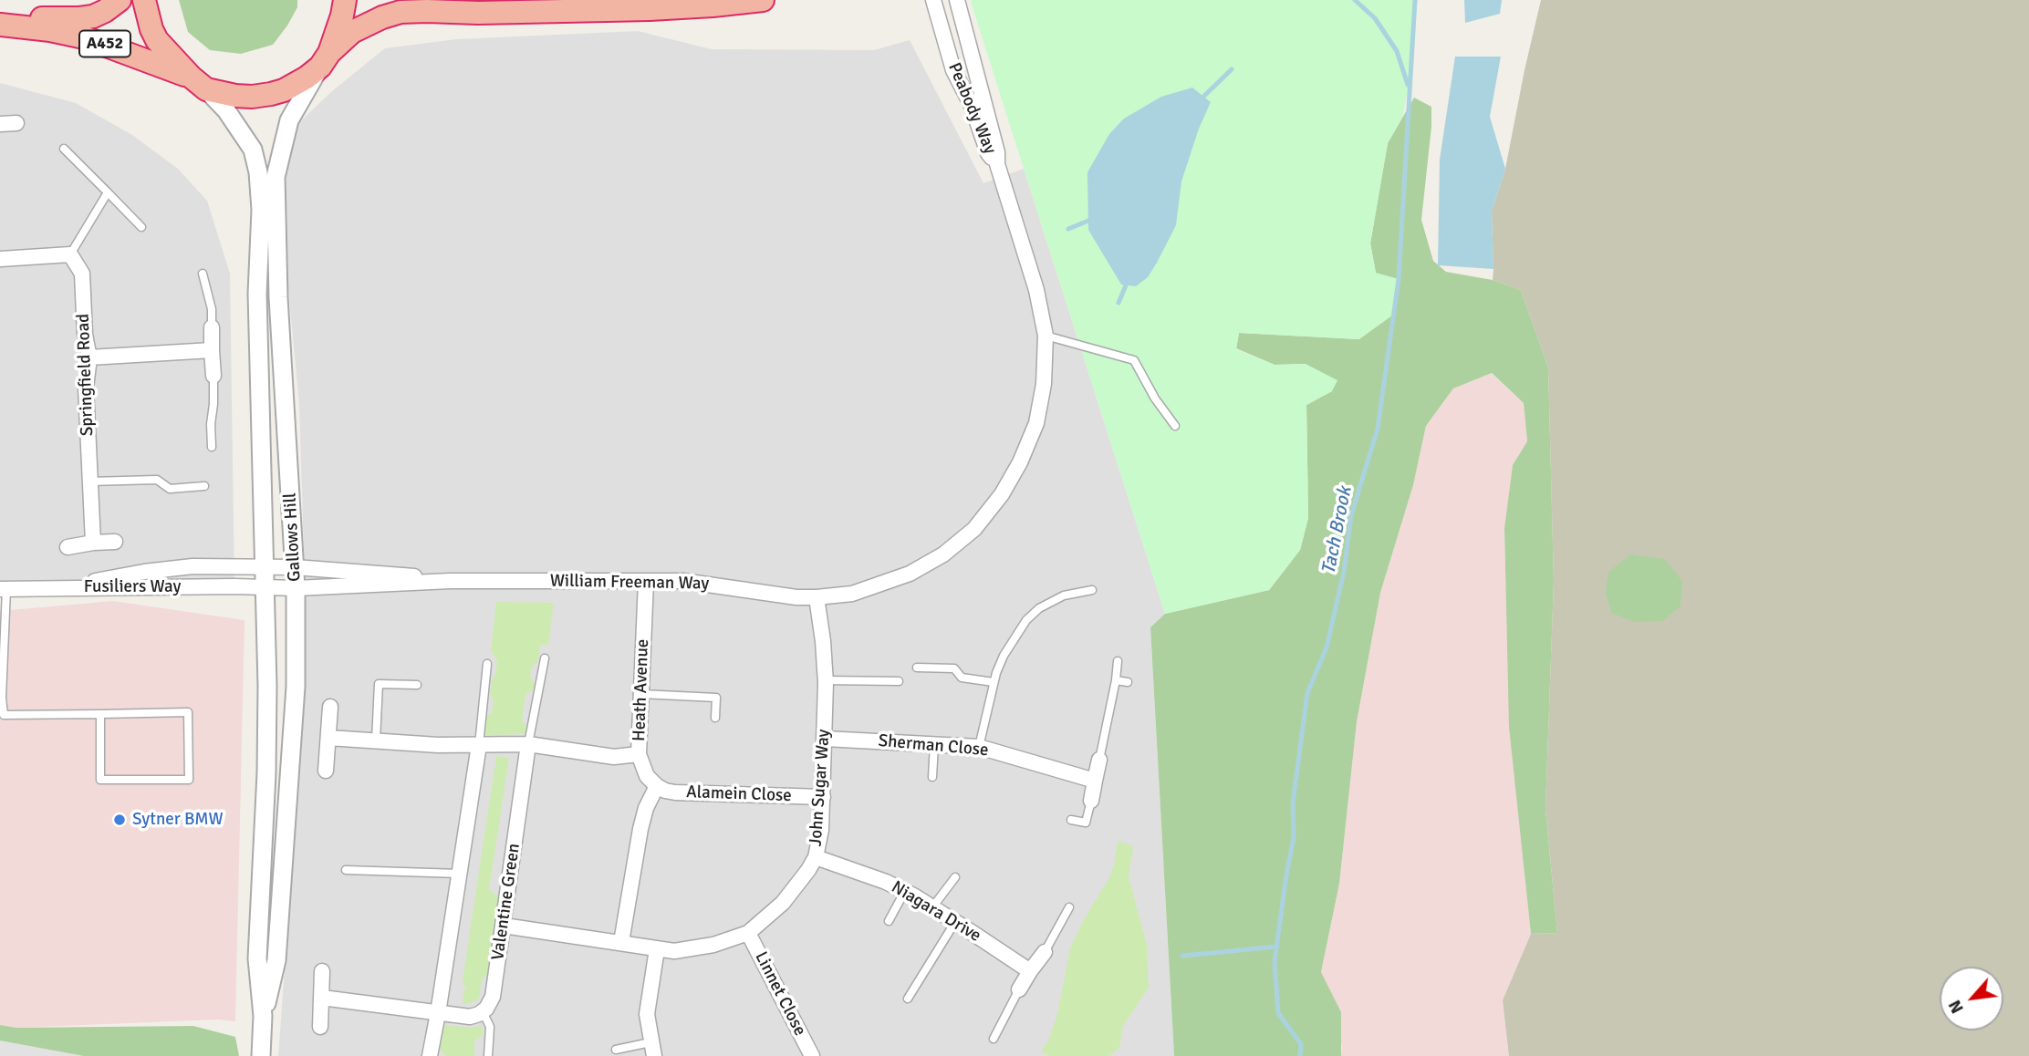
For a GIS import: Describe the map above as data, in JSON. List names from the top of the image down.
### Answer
{
  "streets": {
    "highway": ["A452"],
    "street": [
      "Peabody Way",
      "Springfield Road",
      "Gallows Hill",
      "William Freeman Way",
      "Fusiliers Way",
      "Heath Avenue",
      "Sherman Close",
      "John Sugar Way",
      "Alamein Close",
      "Valentine Green",
      "Niagara Drive",
      "Linnet Close"
    ]
  },
  "crossings": [
    ["A452", "Gallows Hill"],
    ["Peabody Way", "William Freeman Way"],
    ["Gallows Hill", "Fusiliers Way"],
    ["William Freeman Way", "Fusiliers Way"],
    ["William Freeman Way", "Heath Avenue"],
    ["William Freeman Way", "John Sugar Way"],
    ["Heath Avenue", "Alamein Close"],
    ["Sherman Close", "John Sugar Way"],
    ["John Sugar Way", "Alamein Close"],
    ["John Sugar Way", "Valentine Green"],
    ["John Sugar Way", "Niagara Drive"],
    ["John Sugar Way", "Linnet Close"]
  ],
  "water": ["Tach Brook"],
  "places": ["Sytner BMW"],
  "north": "bottom left"
}
